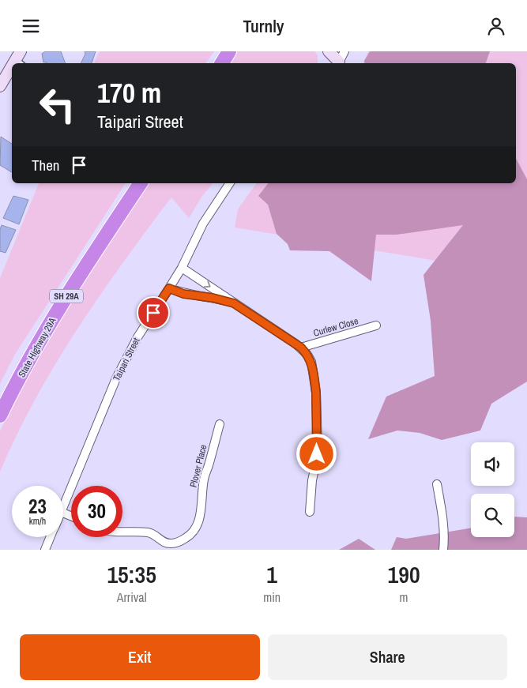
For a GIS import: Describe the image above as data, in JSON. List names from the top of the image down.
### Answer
{
  "streets": {
    "highway": ["SH 29A", "State Highway 29A"],
    "street": ["Curlew Close", "Taipari Street", "Plover Place"]
  },
  "page": {
    "header": "Turnly",
    "turn": ["170 m", "Taipari Street"],
    "then": "Then",
    "speed": "23 km/h",
    "limit": "30",
    "eta": [
      "15:35",
      "Arrival",
      "1",
      "min",
      "190",
      "m"
    ],
    "buttons": ["Exit", "Share"]
  }
}
